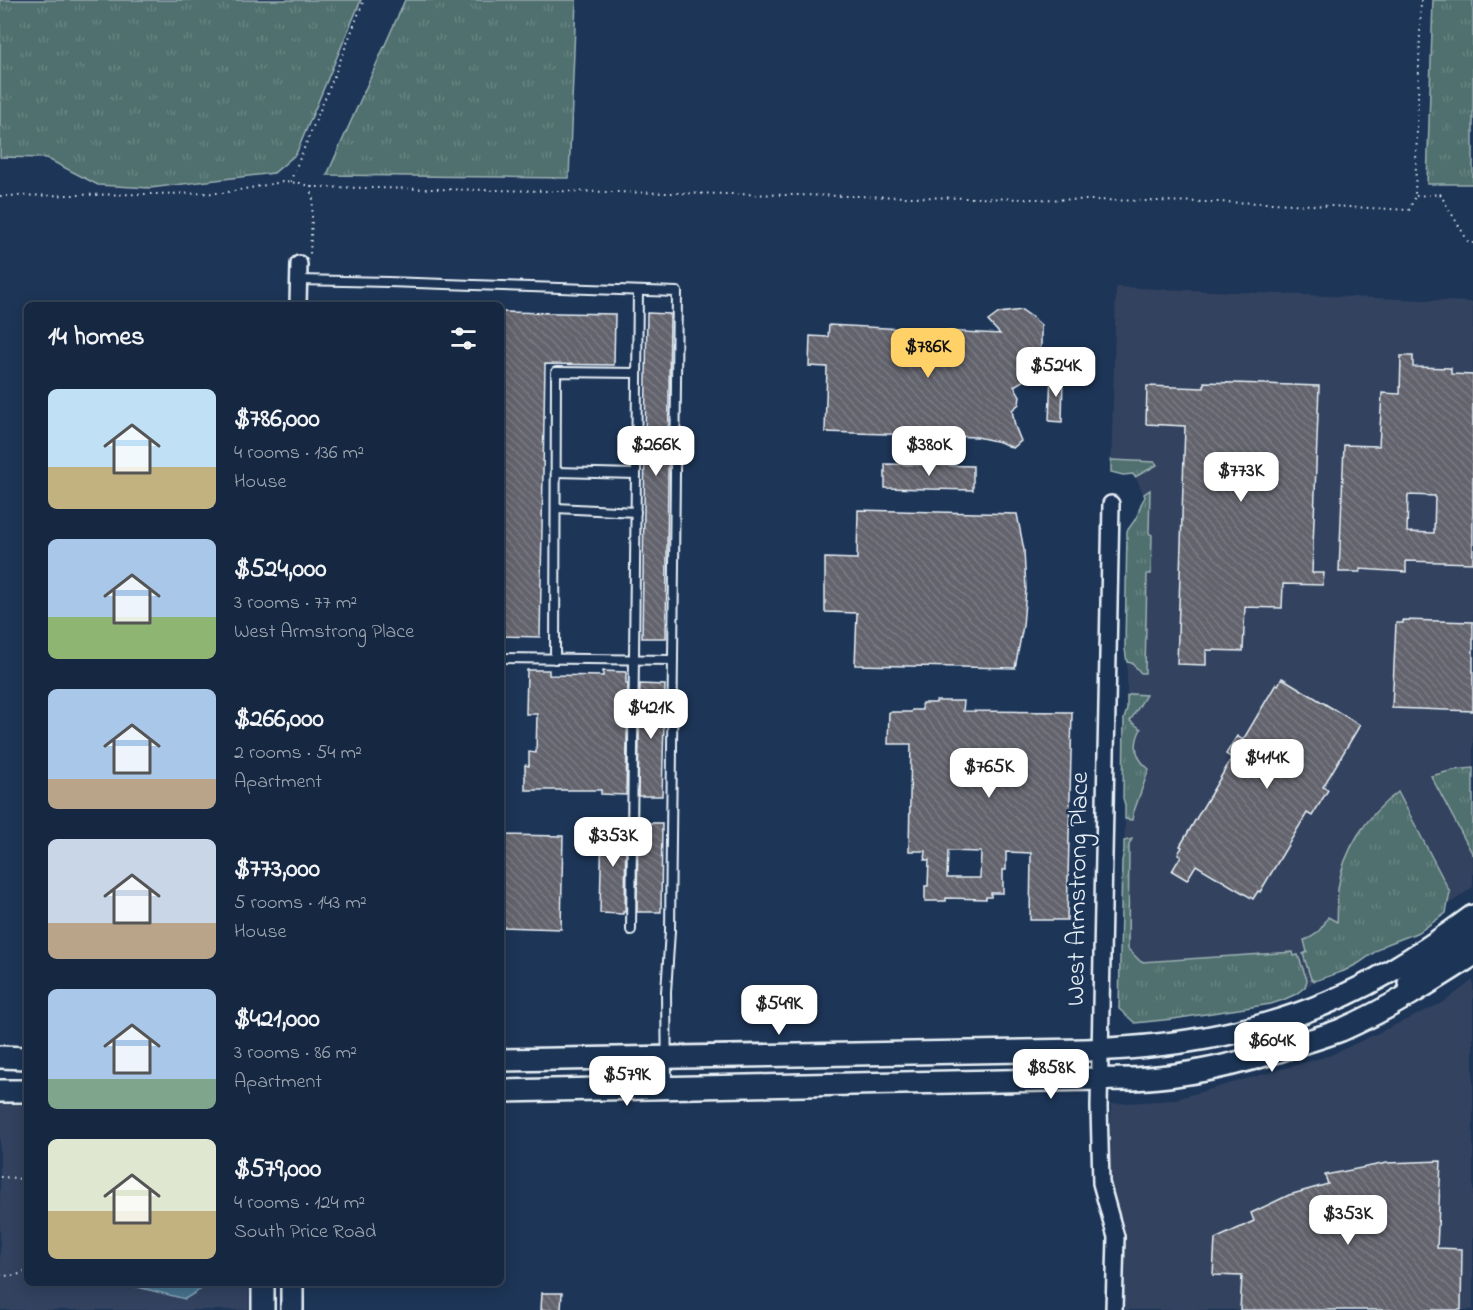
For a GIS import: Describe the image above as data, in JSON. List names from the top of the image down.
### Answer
{
  "streets": {
    "street": ["West Armstrong Place"]
  },
  "page": {
    "heading": "14 homes",
    "price": [
      "$786K",
      "$524K",
      "$266K",
      "$380K",
      "$773K",
      "$421K",
      "$414K",
      "$765K",
      "$353K",
      "$549K",
      "$604K",
      "$858K",
      "$579K",
      "$353K"
    ],
    "list": [
      {
        "name": "$786,000",
        "note": "4 rooms · 136 m² · House"
      },
      {
        "name": "$524,000",
        "note": "3 rooms · 77 m² · West Armstrong Place"
      },
      {
        "name": "$266,000",
        "note": "2 rooms · 54 m² · Apartment"
      },
      {
        "name": "$773,000",
        "note": "5 rooms · 143 m² · House"
      },
      {
        "name": "$421,000",
        "note": "3 rooms · 86 m² · Apartment"
      },
      {
        "name": "$579,000",
        "note": "4 rooms · 124 m² · South Price Road"
      }
    ]
  }
}
